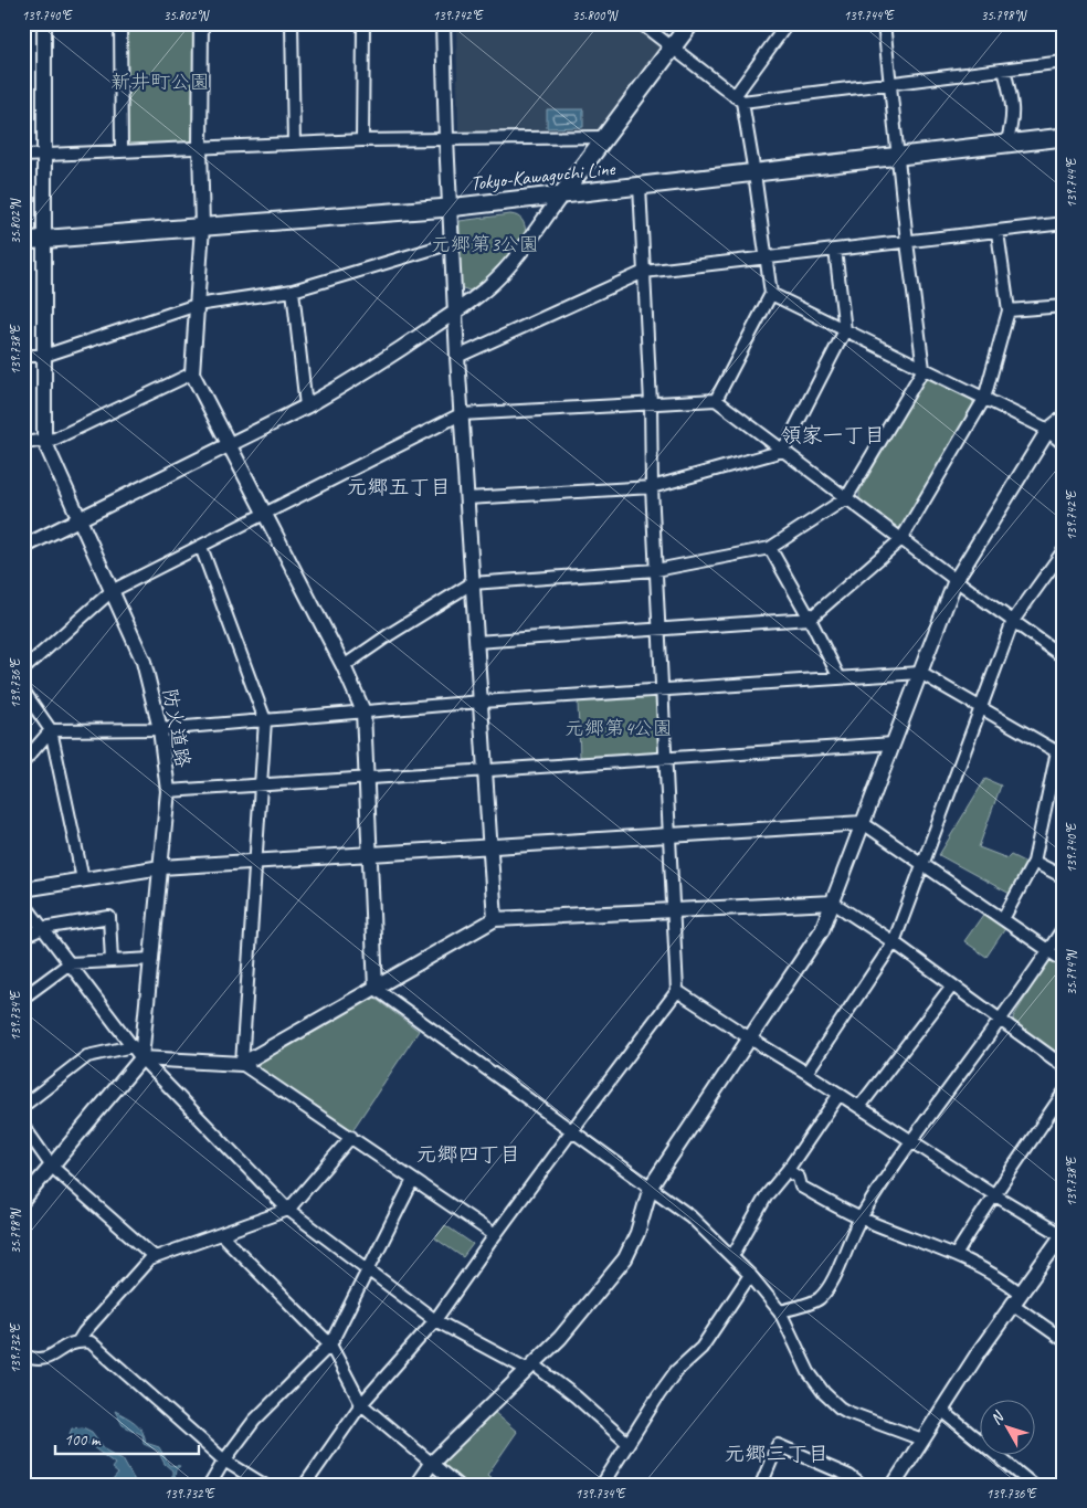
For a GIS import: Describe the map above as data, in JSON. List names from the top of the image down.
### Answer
{
  "streets": {
    "main road": ["Tokyo-Kawaguchi Line"],
    "street": ["防火道路"]
  },
  "crossings": [
    ["Tokyo-Kawaguchi Line", "防火道路"]
  ],
  "districts": [
    "領家一丁目",
    "元郷五丁目",
    "元郷四丁目",
    "元郷三丁目"
  ],
  "parks": ["新井町公園", "元郷第3公園", "元郷第4公園"],
  "scale_bar": "100 m",
  "north": "top left",
  "coordinates": [
    "139.740°E",
    "35.802°N",
    "139.742°E",
    "35.800°N",
    "139.744°E",
    "35.798°N",
    "139.738°E",
    "139.736°E",
    "35.794°N",
    "139.734°E",
    "139.732°E"
  ]
}
